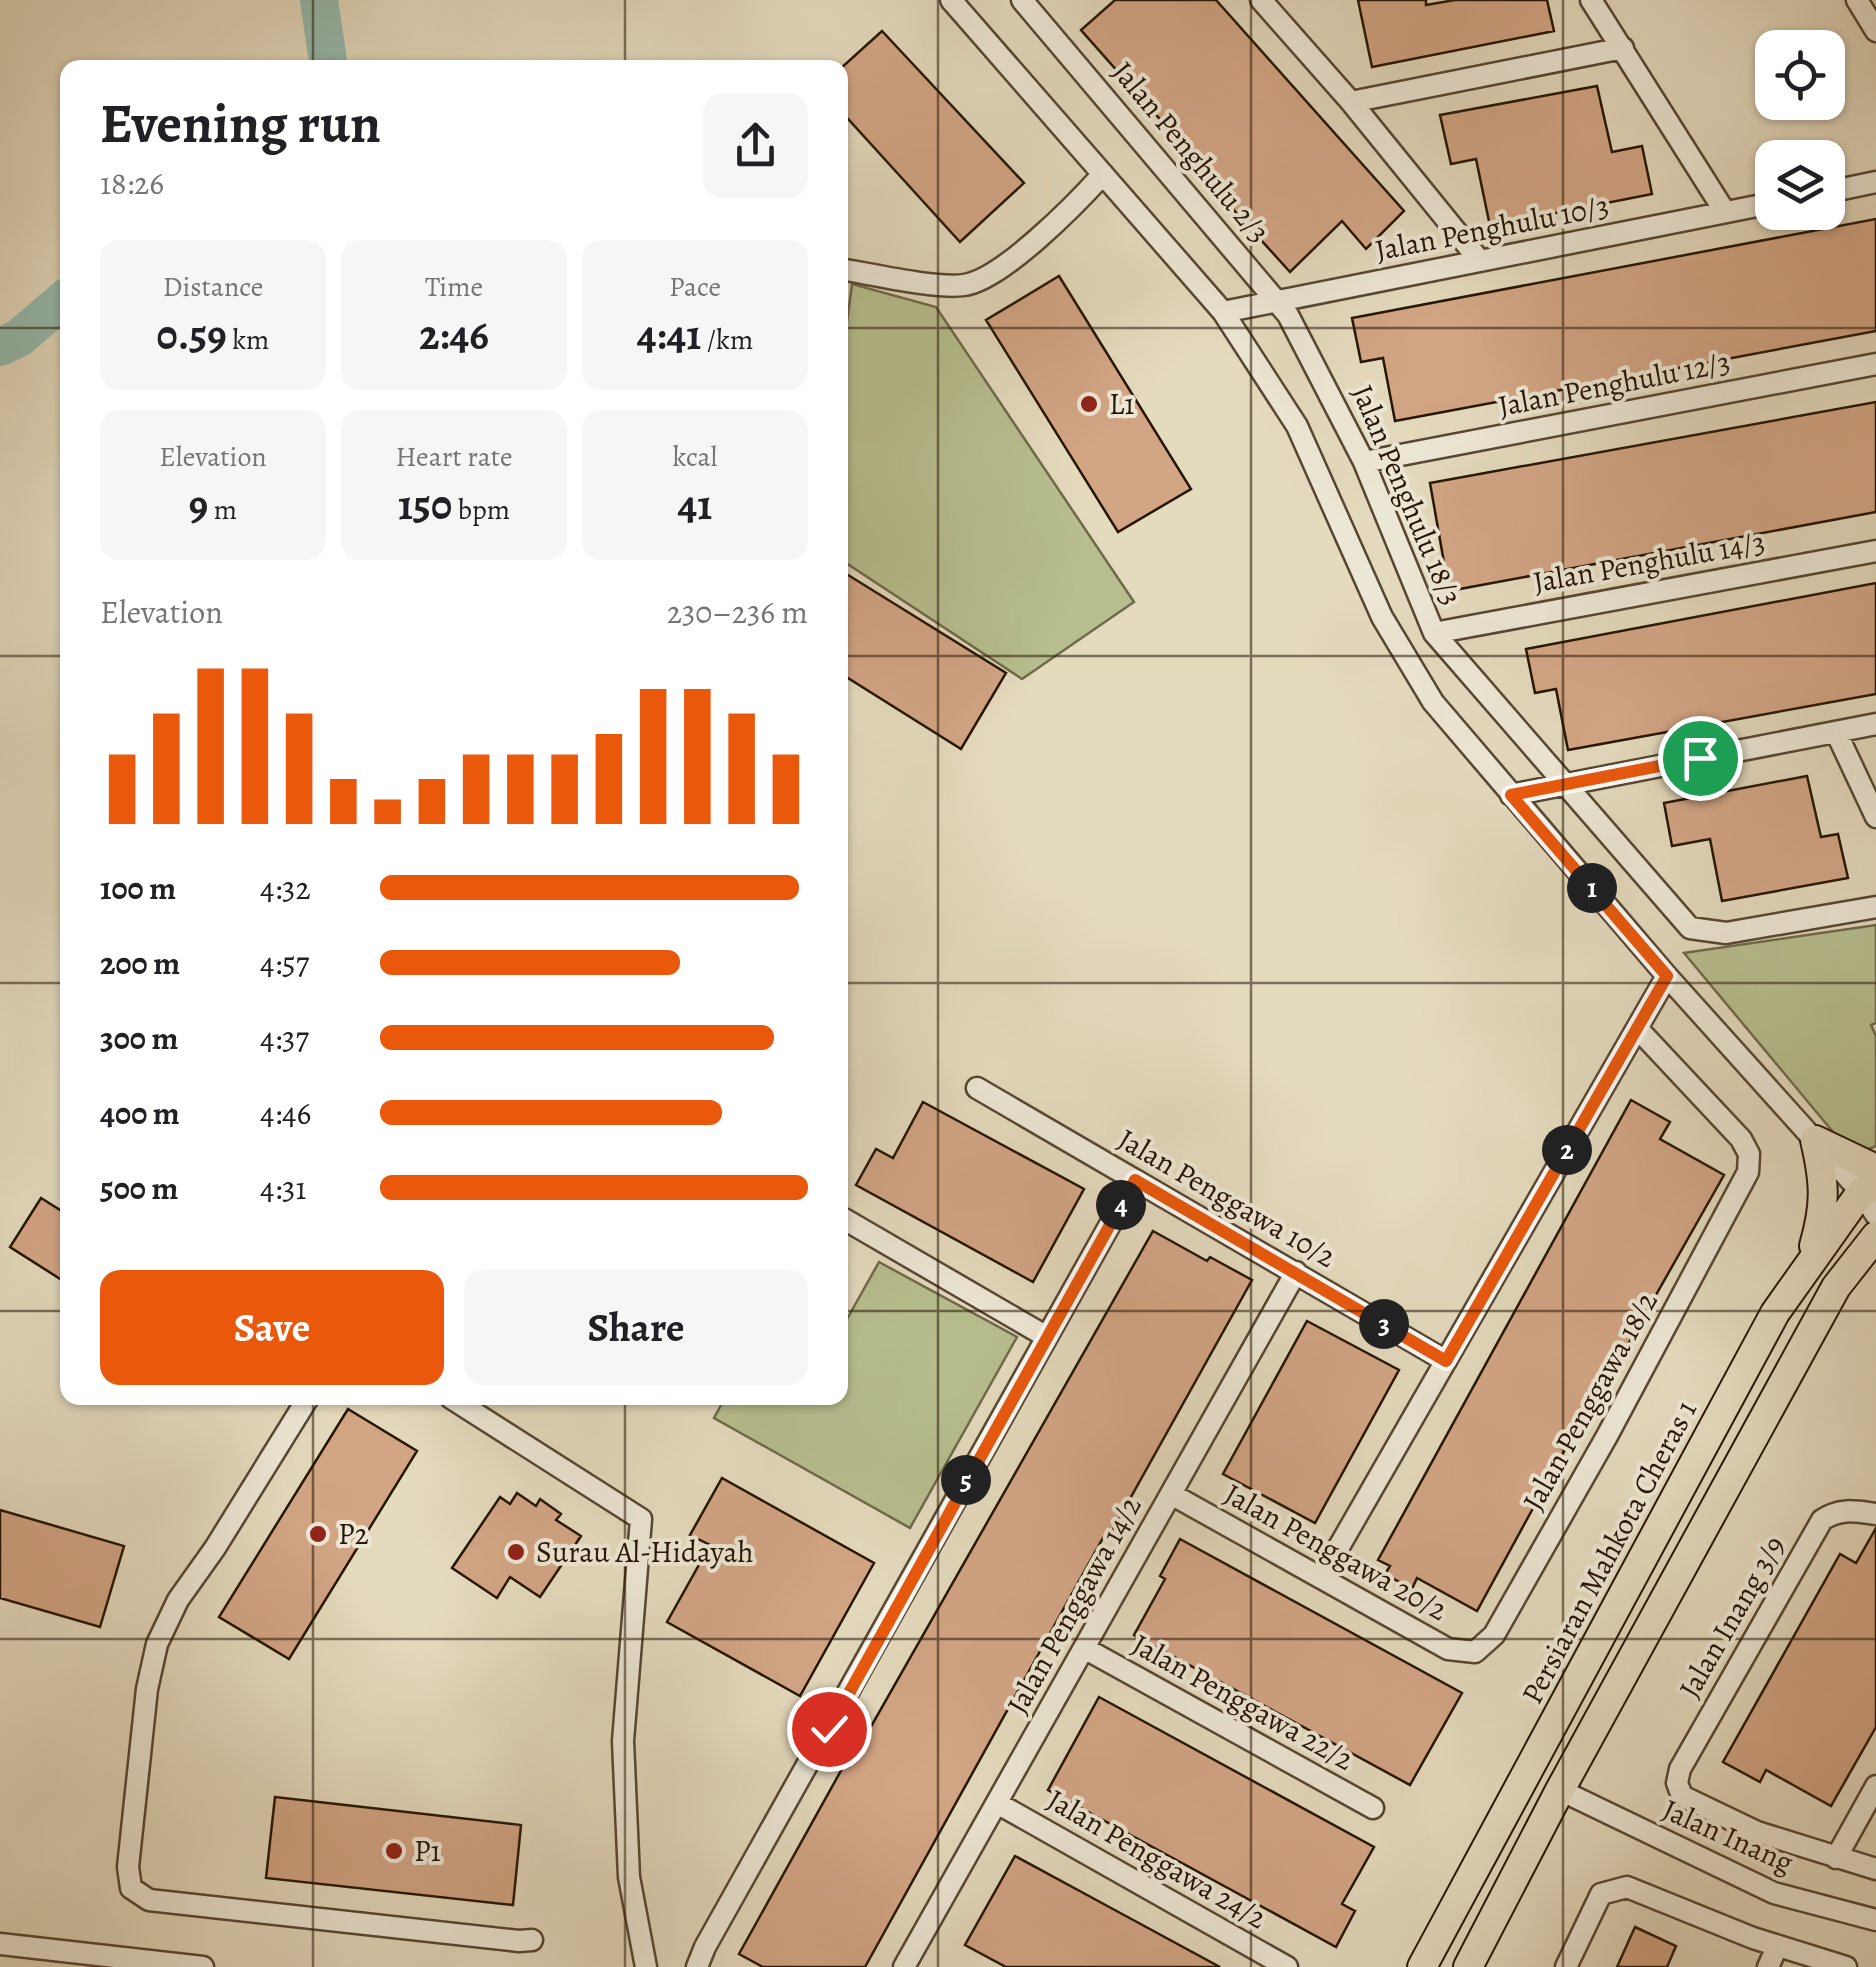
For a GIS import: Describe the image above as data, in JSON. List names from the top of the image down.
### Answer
{
  "streets": {
    "main road": ["Persiaran Mahkota Cheras 1"],
    "street": [
      "Jalan Penghulu 2/3",
      "Jalan Penghulu 10/3",
      "Jalan Penghulu 12/3",
      "Jalan Penghulu 18/3",
      "Jalan Penghulu 14/3",
      "Jalan Penggawa 10/2",
      "Jalan Penggawa 18/2",
      "Jalan Penggawa 20/2",
      "Jalan Penggawa 14/2",
      "Jalan Inang 3/9",
      "Jalan Penggawa 22/2",
      "Jalan Inang",
      "Jalan Penggawa 24/2"
    ]
  },
  "crossings": [
    ["Jalan Penghulu 2/3", "Jalan Penghulu 10/3"],
    ["Jalan Penghulu 2/3", "Jalan Penghulu 18/3"],
    ["Jalan Penghulu 12/3", "Jalan Penghulu 18/3"],
    ["Jalan Penghulu 18/3", "Jalan Penghulu 14/3"],
    ["Jalan Penggawa 10/2", "Jalan Penggawa 14/2"],
    ["Jalan Penggawa 18/2", "Jalan Penggawa 20/2"],
    ["Jalan Penggawa 20/2", "Jalan Penggawa 14/2"],
    ["Jalan Penggawa 14/2", "Jalan Penggawa 22/2"],
    ["Jalan Penggawa 14/2", "Jalan Penggawa 24/2"]
  ],
  "places": [
    "L1",
    "P2",
    "Surau Al-Hidayah",
    "P1"
  ],
  "page": {
    "heading": ["Evening run", "18:26"],
    "stats": [
      ["Distance", "0.59 km"],
      ["Time", "2:46"],
      ["Pace", "4:41 /km"],
      ["Elevation", "9 m"],
      ["Heart rate", "150 bpm"],
      ["kcal", "41"]
    ],
    "chart": ["Elevation", "230–236 m"],
    "list": [
      {
        "name": "100 m",
        "note": "4:32"
      },
      {
        "name": "200 m",
        "note": "4:57"
      },
      {
        "name": "300 m",
        "note": "4:37"
      },
      {
        "name": "400 m",
        "note": "4:46"
      },
      {
        "name": "500 m",
        "note": "4:31"
      }
    ],
    "pins": [
      "1",
      "2",
      "4",
      "3",
      "5"
    ],
    "buttons": ["Save", "Share"]
  }
}
